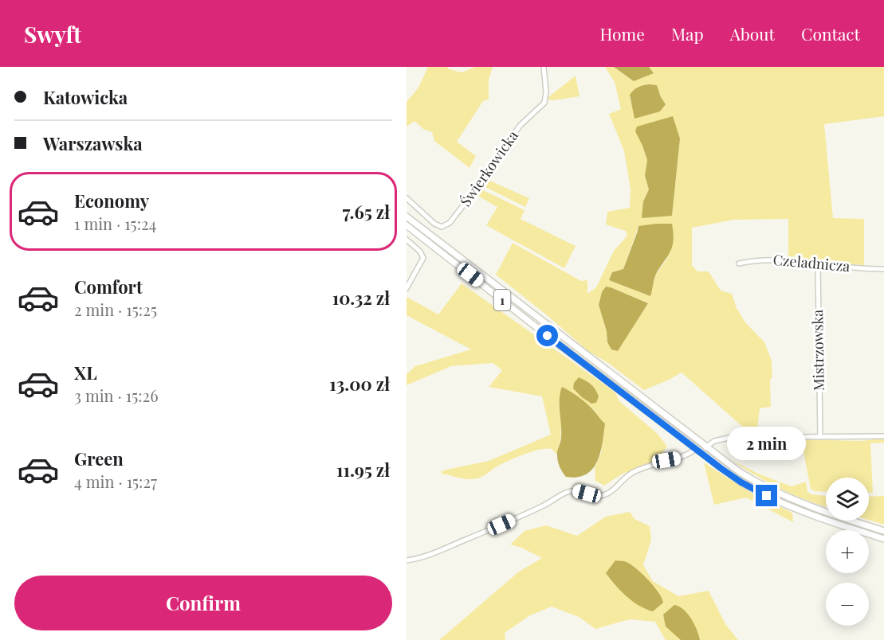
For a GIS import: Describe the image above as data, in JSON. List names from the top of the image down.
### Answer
{
  "streets": {
    "main road": ["1"],
    "street": ["Świerkowicka", "Czeladnicza", "Mistrzowska"]
  },
  "crossings": [
    ["Czeladnicza", "Mistrzowska"]
  ],
  "page": {
    "header": "Swyft",
    "nav": [
      "Home",
      "Map",
      "About",
      "Contact"
    ],
    "banner": ["Katowicka", "Warszawska"],
    "list": [
      {
        "name": "Economy",
        "note": "1 min · 15:24",
        "value": "7.65 zł"
      },
      {
        "name": "Comfort",
        "note": "2 min · 15:25",
        "value": "10.32 zł"
      },
      {
        "name": "XL",
        "note": "3 min · 15:26",
        "value": "13.00 zł"
      },
      {
        "name": "Green",
        "note": "4 min · 15:27",
        "value": "11.95 zł"
      }
    ],
    "bubble": "2 min",
    "map_buttons": ["+", "−"],
    "buttons": "Confirm"
  }
}
